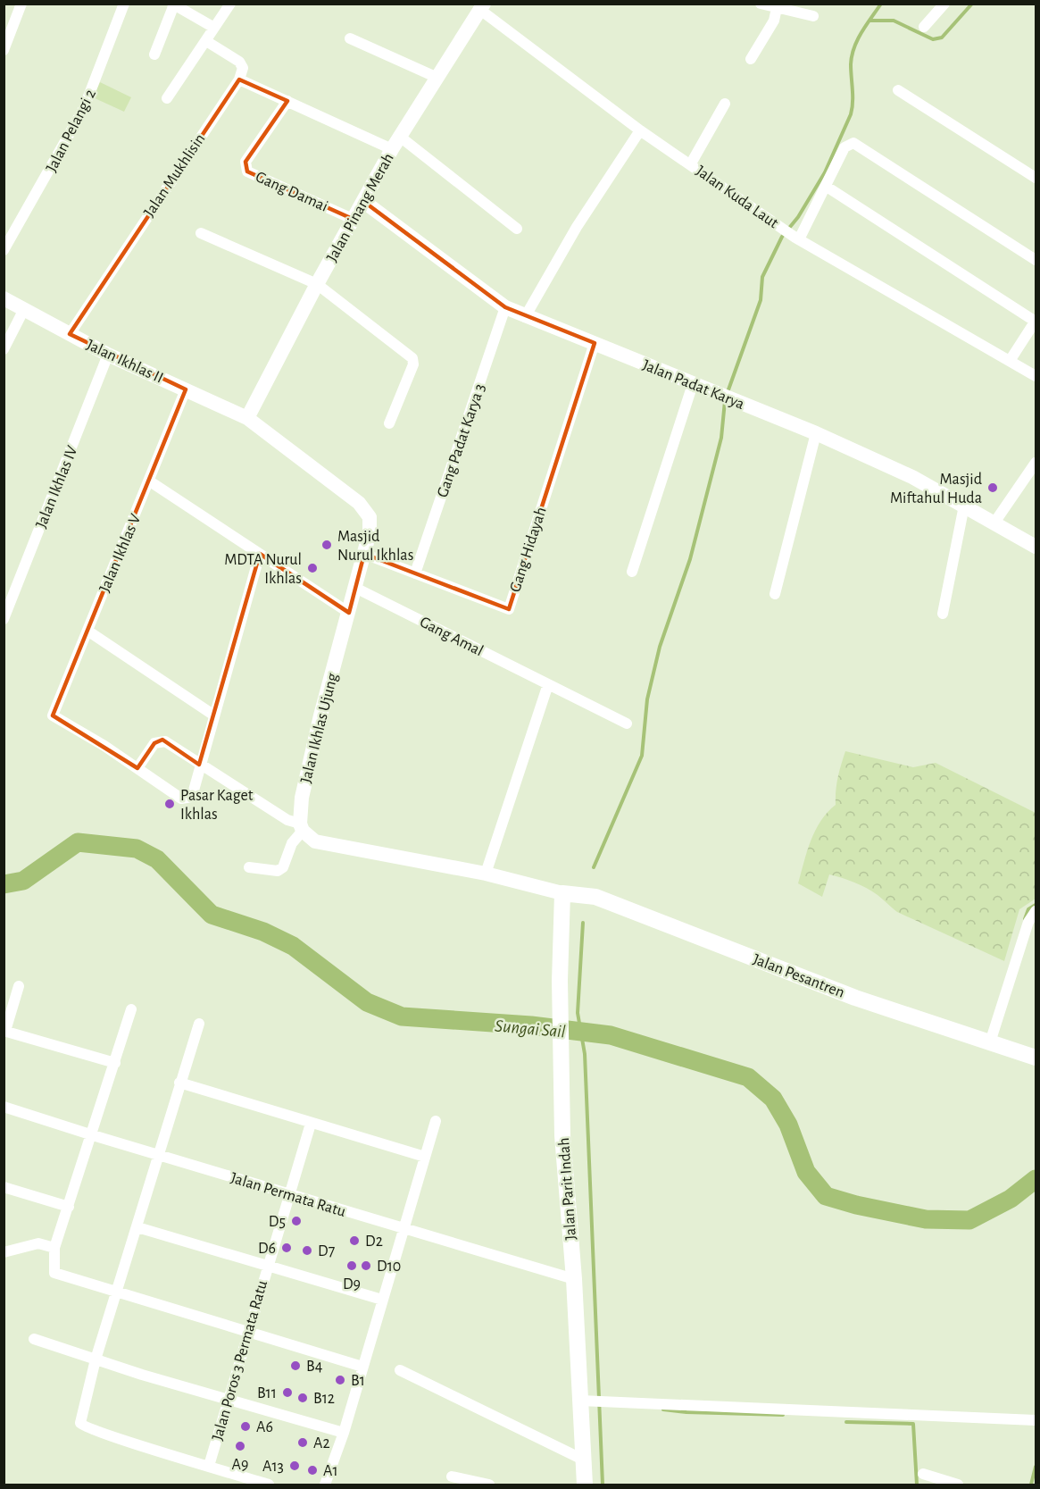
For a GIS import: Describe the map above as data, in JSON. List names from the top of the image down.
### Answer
{
  "streets": {
    "main road": ["Jalan Pesantren", "Jalan Parit Indah"],
    "street": [
      "Jalan Pelangi 2",
      "Jalan Mukhlisin",
      "Gang Damai",
      "Jalan Kuda Laut",
      "Jalan Pinang Merah",
      "Jalan Ikhlas II",
      "Jalan Padat Karya",
      "Gang Padat Karya 3",
      "Jalan Ikhlas IV",
      "Gang Hidayah",
      "Jalan Ikhlas V",
      "Gang Amal",
      "Jalan Ikhlas Ujung",
      "Jalan Permata Ratu",
      "Jalan Poros 3 Permata Ratu"
    ]
  },
  "crossings": [
    ["Jalan Mukhlisin", "Jalan Ikhlas II"],
    ["Gang Damai", "Jalan Pinang Merah"],
    ["Jalan Kuda Laut", "Jalan Pinang Merah"],
    ["Jalan Pinang Merah", "Jalan Ikhlas II"],
    ["Jalan Pinang Merah", "Jalan Padat Karya"],
    ["Jalan Pinang Merah", "Jalan Ikhlas Ujung"],
    ["Jalan Ikhlas II", "Jalan Ikhlas IV"],
    ["Jalan Ikhlas II", "Jalan Ikhlas V"],
    ["Jalan Ikhlas II", "Jalan Ikhlas Ujung"],
    ["Jalan Padat Karya", "Gang Padat Karya 3"],
    ["Jalan Padat Karya", "Gang Hidayah"],
    ["Gang Padat Karya 3", "Gang Hidayah"],
    ["Gang Hidayah", "Jalan Ikhlas Ujung"],
    ["Gang Amal", "Jalan Ikhlas Ujung"],
    ["Jalan Pesantren", "Jalan Parit Indah"],
    ["Jalan Parit Indah", "Jalan Permata Ratu"],
    ["Jalan Permata Ratu", "Jalan Poros 3 Permata Ratu"]
  ],
  "water": ["Sungai Sail"],
  "places": [
    "Masjid Miftahul Huda",
    "Masjid Nurul Ikhlas",
    "MDTA Nurul Ikhlas",
    "Pasar Kaget Ikhlas",
    "D5",
    "D2",
    "D6",
    "D7",
    "D9",
    "D10",
    "B4",
    "B1",
    "B11",
    "B12",
    "A6",
    "A2",
    "A9",
    "A13",
    "A1"
  ]
}
